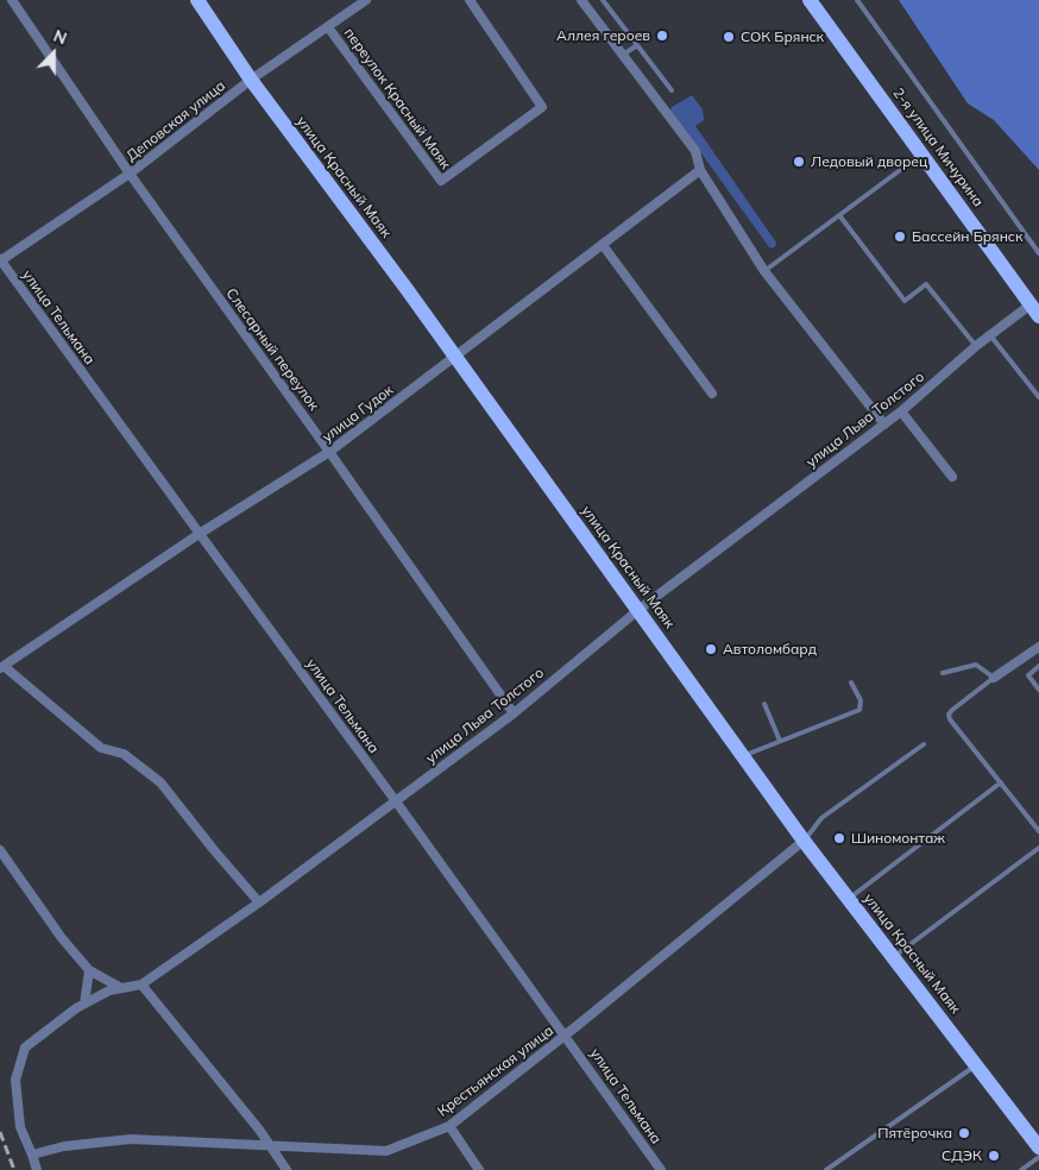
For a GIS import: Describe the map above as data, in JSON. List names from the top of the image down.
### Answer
{
  "streets": {
    "main road": ["2-я улица Мичурина", "улица Красный Маяк"],
    "street": [
      "переулок Красный Маяк",
      "Деповская улица",
      "улица Тельмана",
      "Слесарный переулок",
      "улица Гудок",
      "улица Льва Толстого",
      "Крестьянская улица"
    ]
  },
  "crossings": [
    ["переулок Красный Маяк", "Деповская улица"],
    ["Деповская улица", "улица Красный Маяк"],
    ["Деповская улица", "улица Тельмана"],
    ["Деповская улица", "Слесарный переулок"],
    ["2-я улица Мичурина", "улица Льва Толстого"],
    ["улица Красный Маяк", "улица Гудок"],
    ["улица Красный Маяк", "улица Льва Толстого"],
    ["улица Красный Маяк", "Крестьянская улица"],
    ["улица Тельмана", "улица Гудок"],
    ["улица Тельмана", "улица Льва Толстого"],
    ["улица Тельмана", "Крестьянская улица"],
    ["Слесарный переулок", "улица Гудок"],
    ["Слесарный переулок", "улица Льва Толстого"],
    ["улица Льва Толстого", "Крестьянская улица"]
  ],
  "places": [
    "Аллея героев",
    "СОК Брянск",
    "Ледовый дворец",
    "Бассейн Брянск",
    "Автоломбард",
    "Шиномонтаж",
    "Пятёрочка",
    "СДЭК"
  ],
  "north": "top"
}
